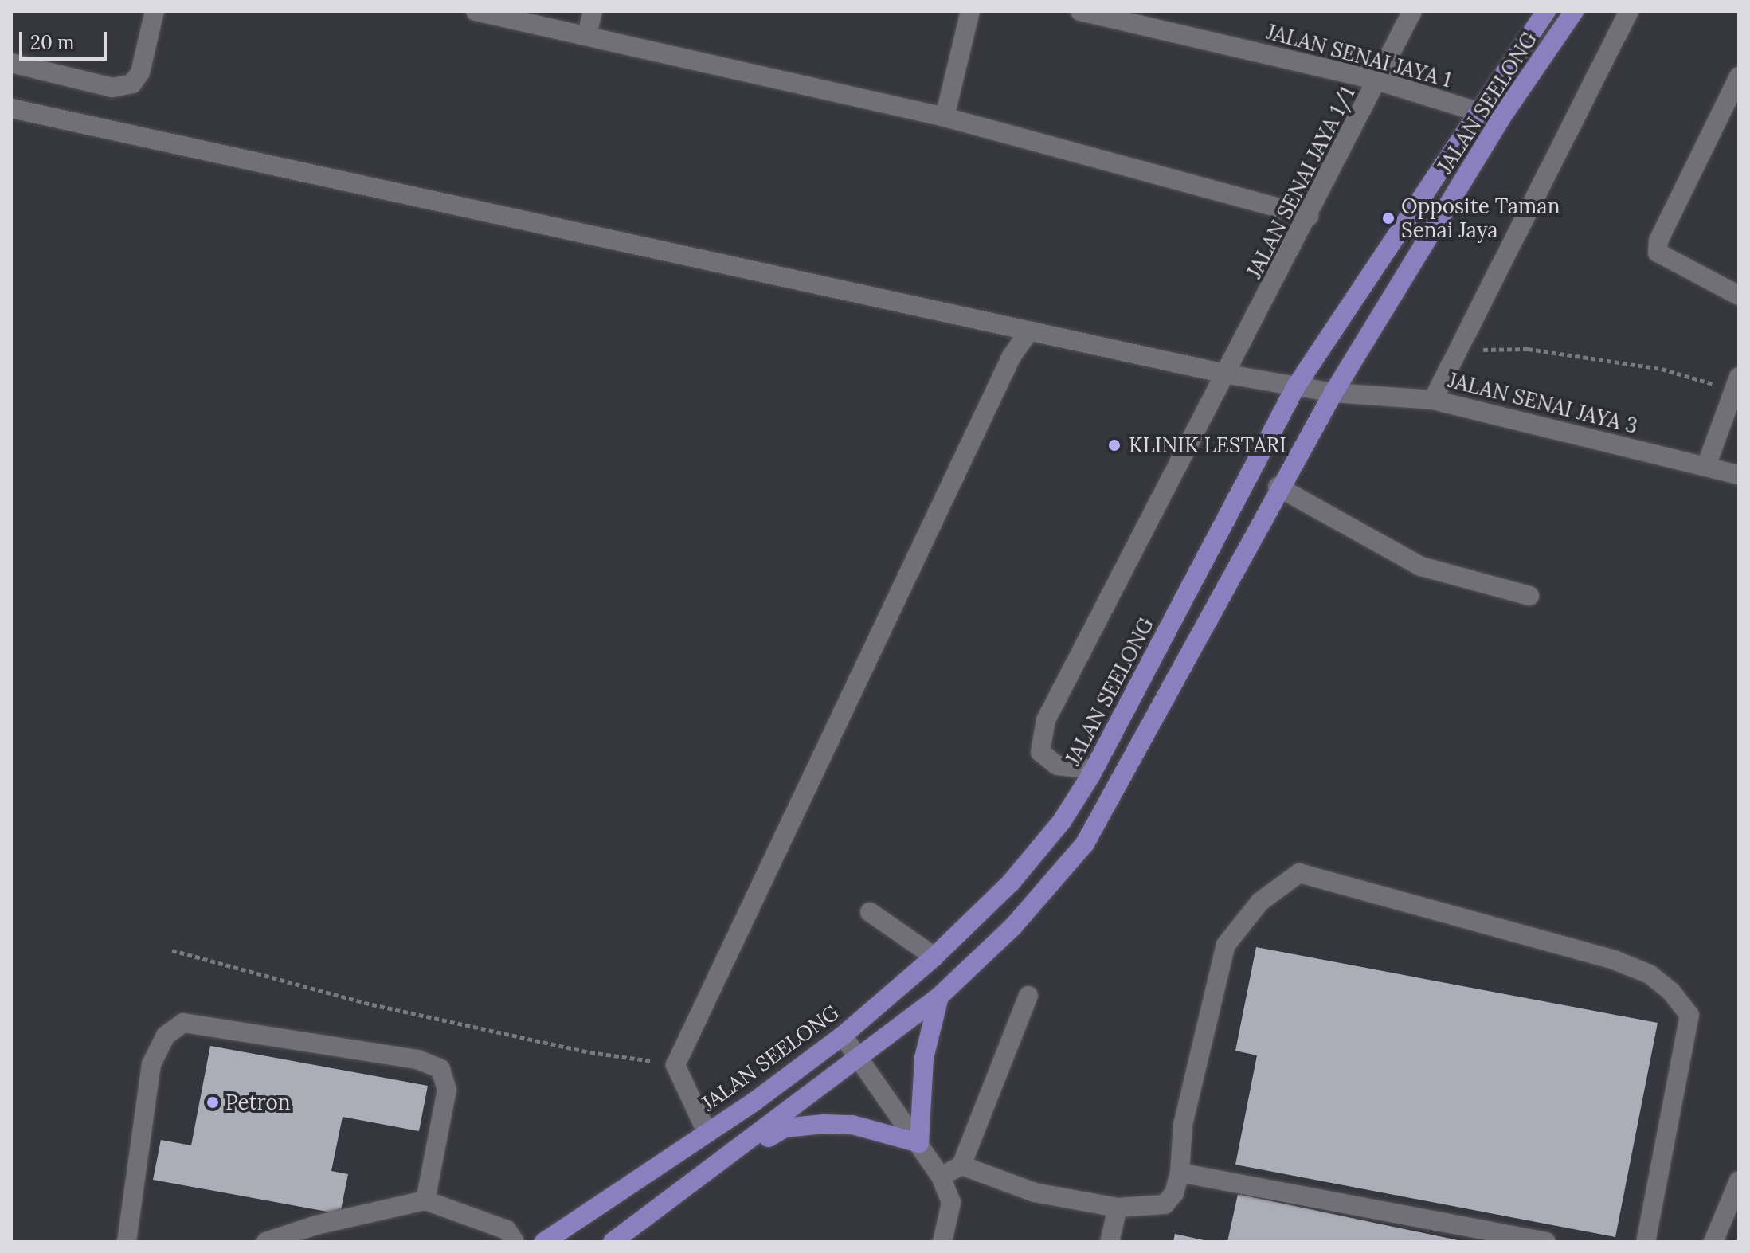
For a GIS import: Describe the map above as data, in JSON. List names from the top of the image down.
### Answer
{
  "streets": {
    "main road": ["JALAN SEELONG"],
    "street": ["JALAN SENAI JAYA 1", "JALAN SENAI JAYA 1/1", "JALAN SENAI JAYA 3"]
  },
  "crossings": [
    ["JALAN SENAI JAYA 1", "JALAN SEELONG"],
    ["JALAN SENAI JAYA 1", "JALAN SENAI JAYA 1/1"],
    ["JALAN SEELONG", "JALAN SENAI JAYA 1/1"],
    ["JALAN SEELONG", "JALAN SENAI JAYA 3"],
    ["JALAN SENAI JAYA 1/1", "JALAN SENAI JAYA 3"]
  ],
  "places": ["Opposite Taman Senai Jaya", "KLINIK LESTARI", "Petron"],
  "scale_bar": "20 m"
}
